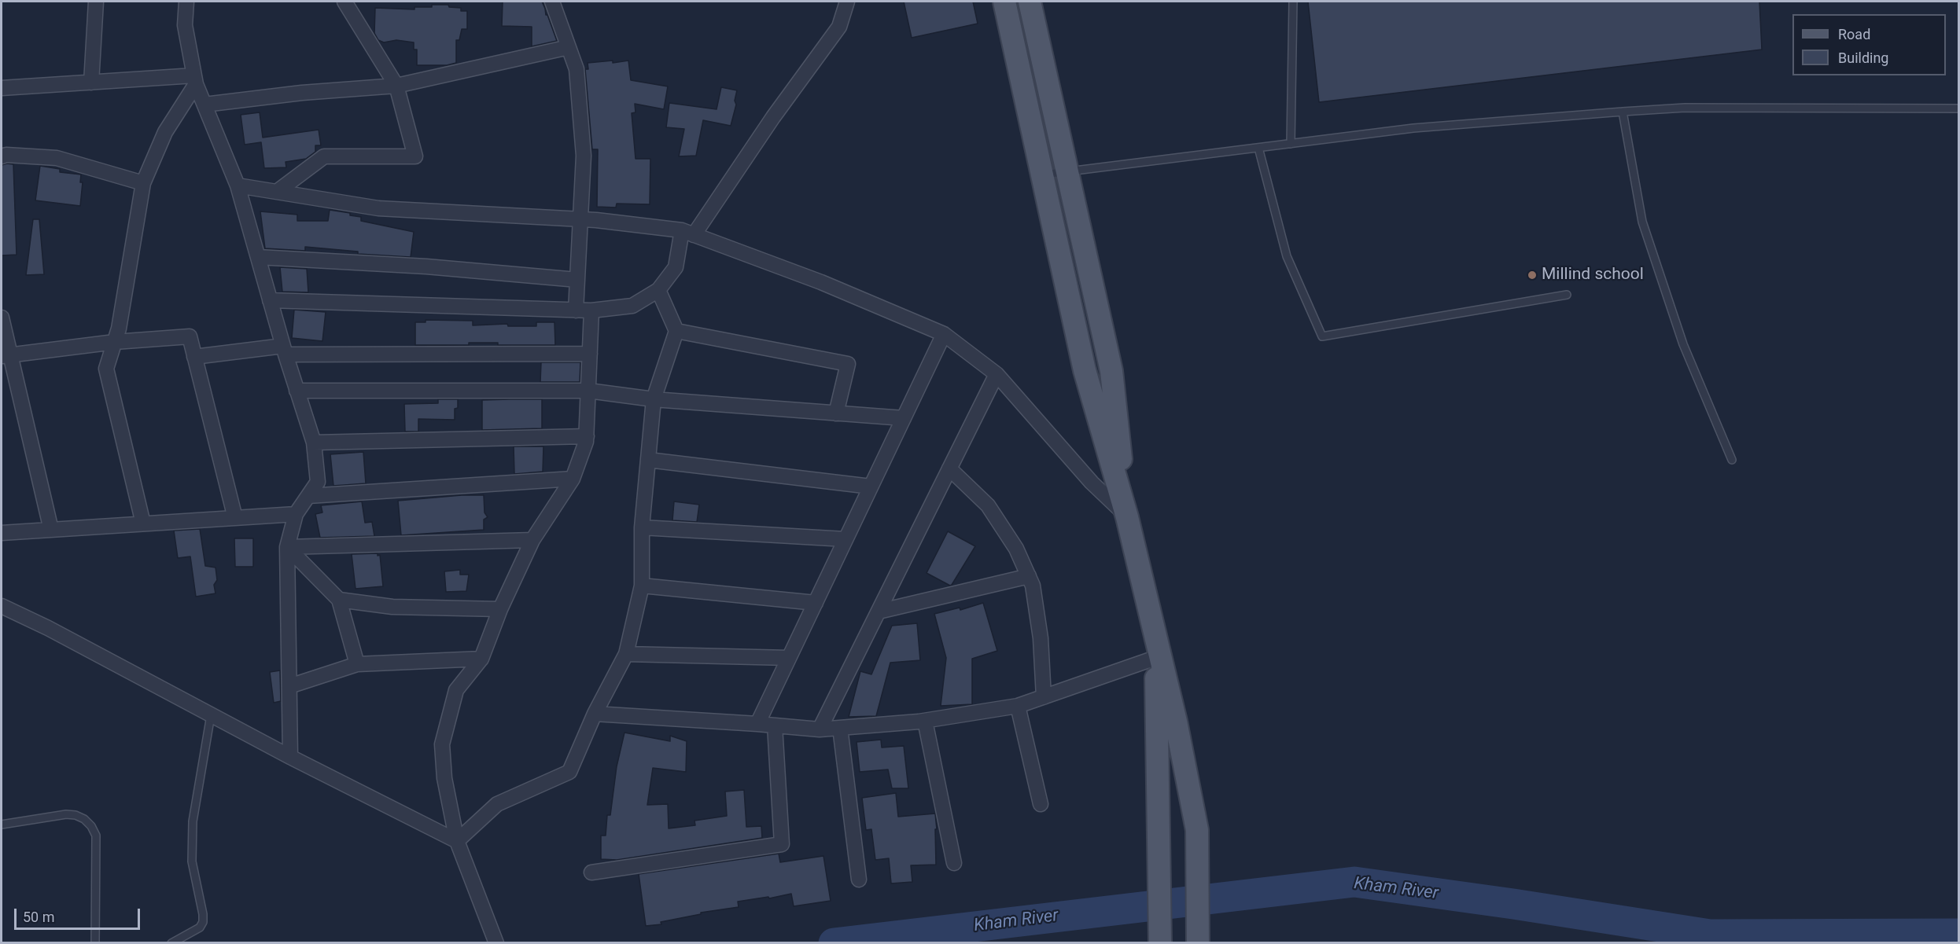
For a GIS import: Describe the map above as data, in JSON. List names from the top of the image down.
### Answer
{
  "water": ["Kham River"],
  "places": ["Millind school"],
  "legend": ["Road", "Building"],
  "scale_bar": "50 m"
}
